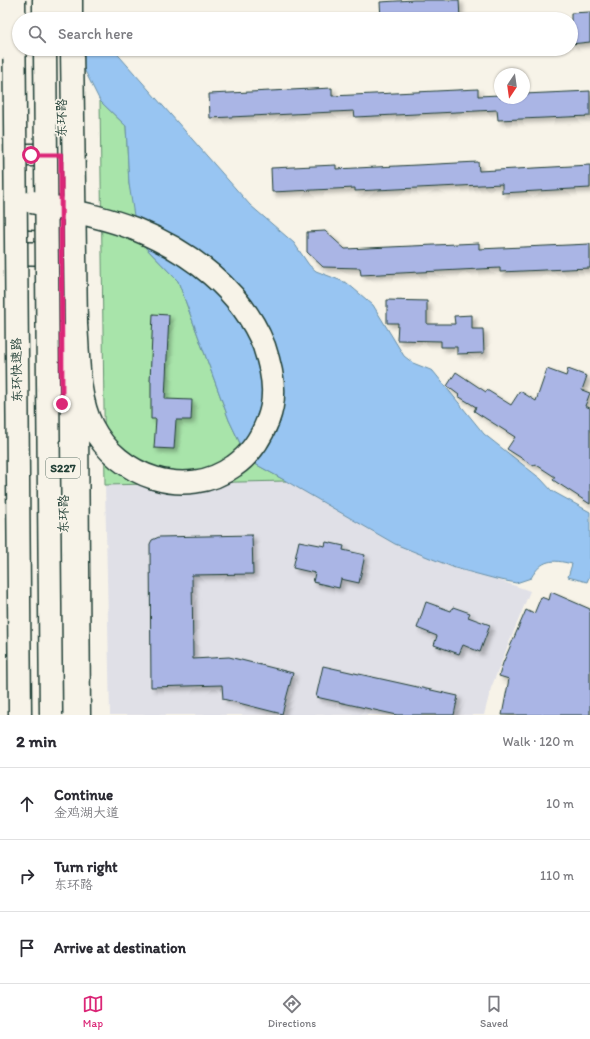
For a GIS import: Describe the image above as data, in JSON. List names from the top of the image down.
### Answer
{
  "streets": {
    "main road": ["东环路", "东环快速路", "S227"]
  },
  "north": "bottom",
  "page": {
    "search": "Search here",
    "heading": ["2 min", "Walk · 120 m"],
    "list": [
      ["Continue", "金鸡湖大道", "10 m"],
      ["Turn right", "东环路", "110 m"],
      "Arrive at destination"
    ],
    "nav": ["Map", "Directions", "Saved"]
  }
}
